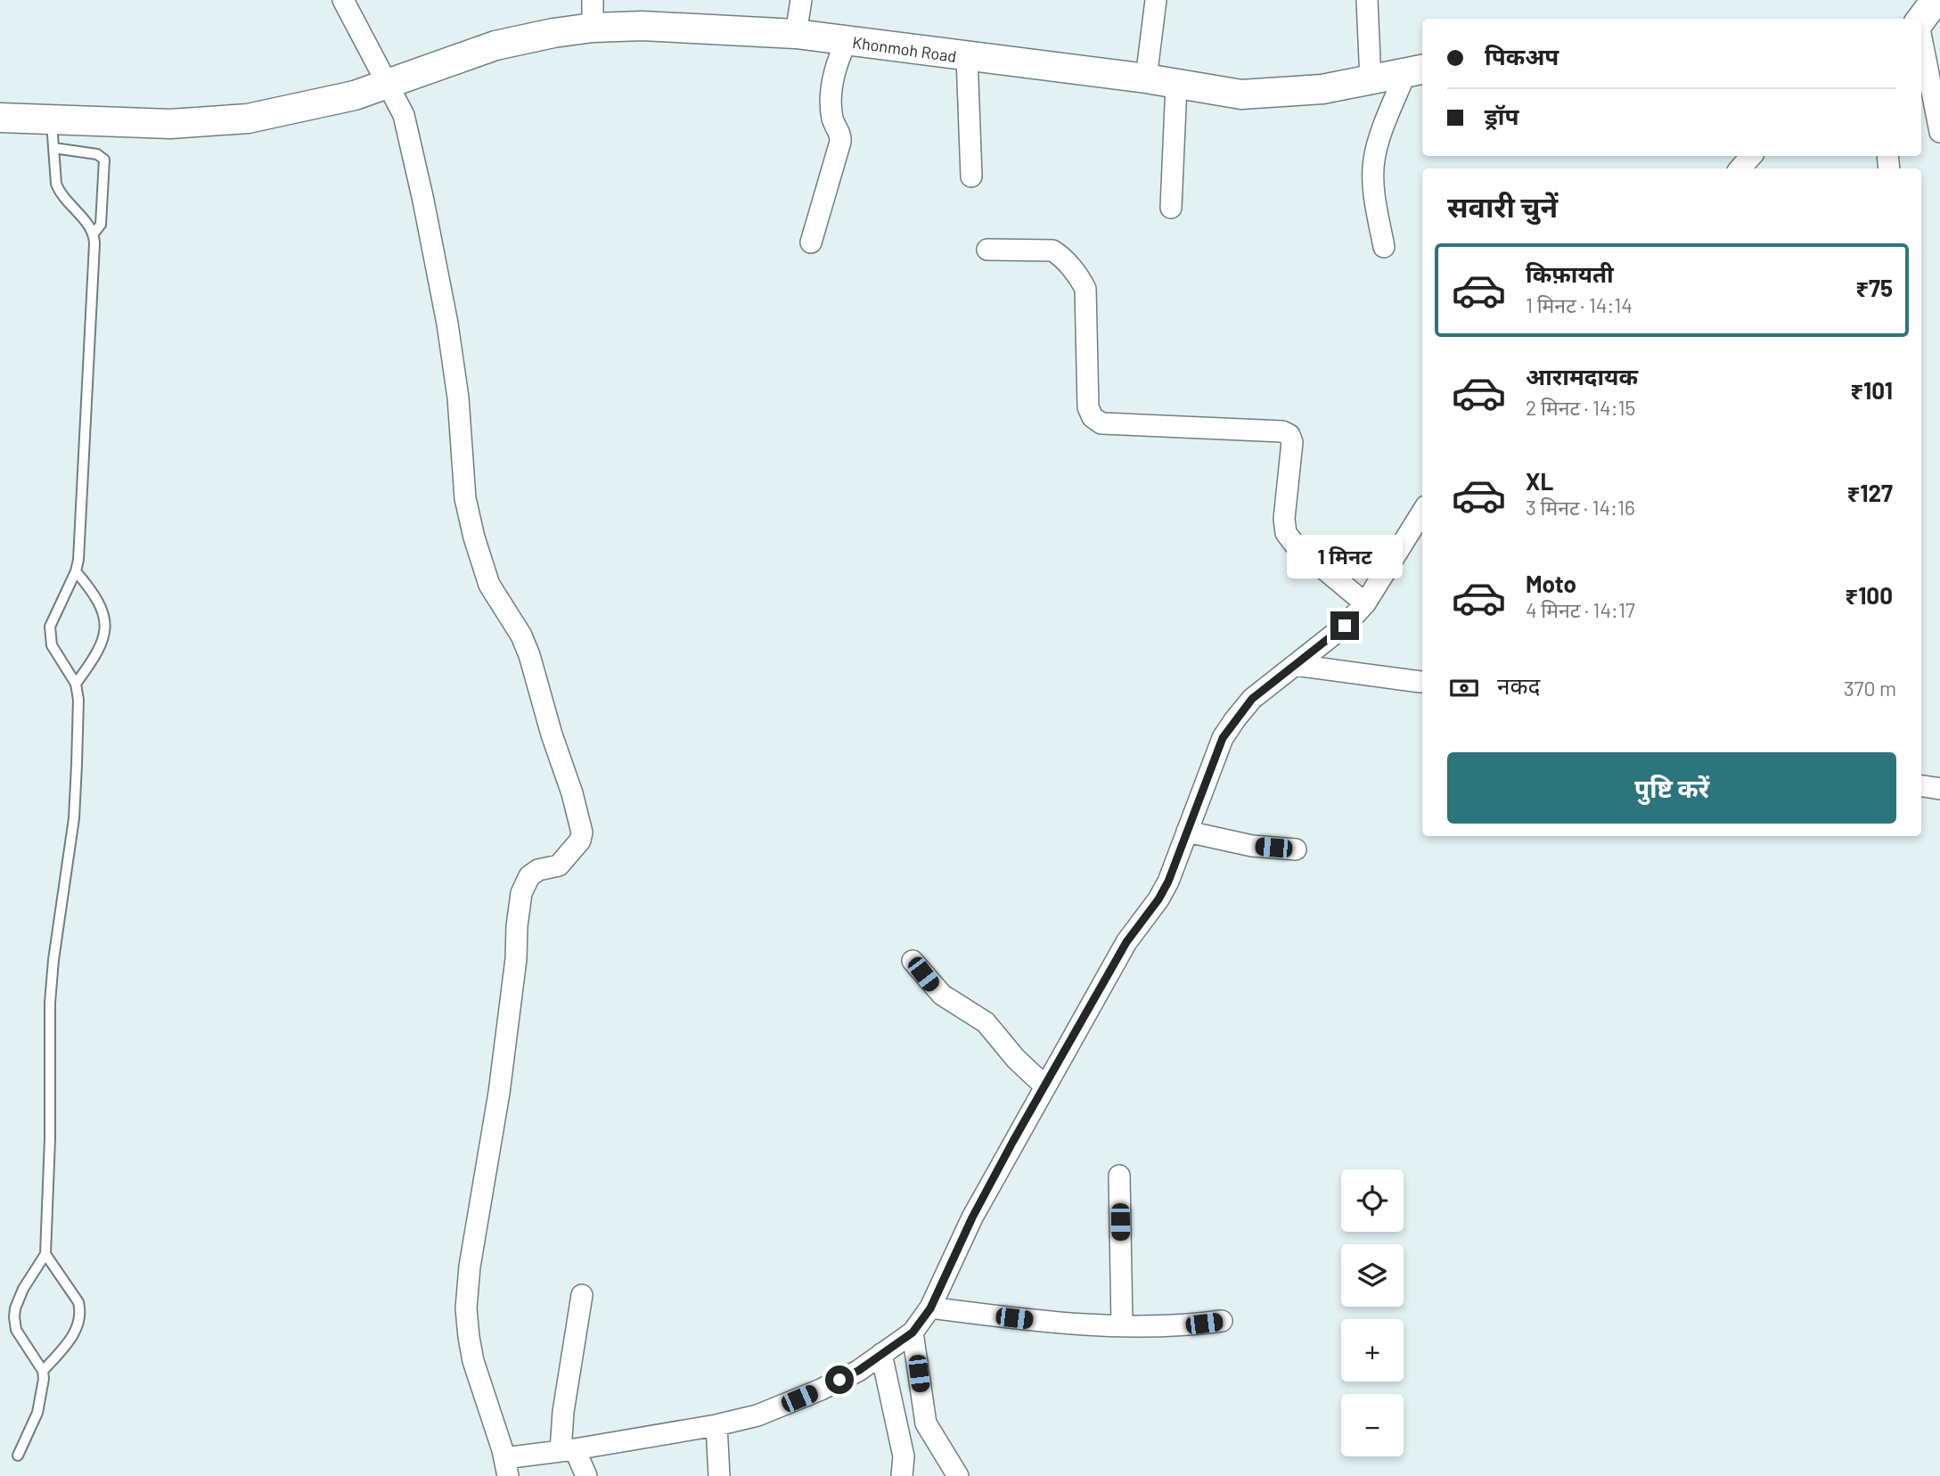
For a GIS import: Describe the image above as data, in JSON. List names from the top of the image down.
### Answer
{
  "streets": {
    "main road": ["Khonmoh Road"]
  },
  "page": {
    "banner": ["पिकअप", "ड्रॉप"],
    "heading": "सवारी चुनें",
    "list": [
      {
        "name": "किफ़ायती",
        "note": "1 मिनट · 14:14",
        "value": "₹75"
      },
      {
        "name": "आरामदायक",
        "note": "2 मिनट · 14:15",
        "value": "₹101"
      },
      {
        "name": "XL",
        "note": "3 मिनट · 14:16",
        "value": "₹127"
      },
      {
        "name": "Moto",
        "note": "4 मिनट · 14:17",
        "value": "₹100"
      }
    ],
    "bubble": "1 मिनट",
    "pay": ["नकद", "370 m"],
    "buttons": "पुष्टि करें",
    "map_buttons": ["+", "−"]
  }
}
